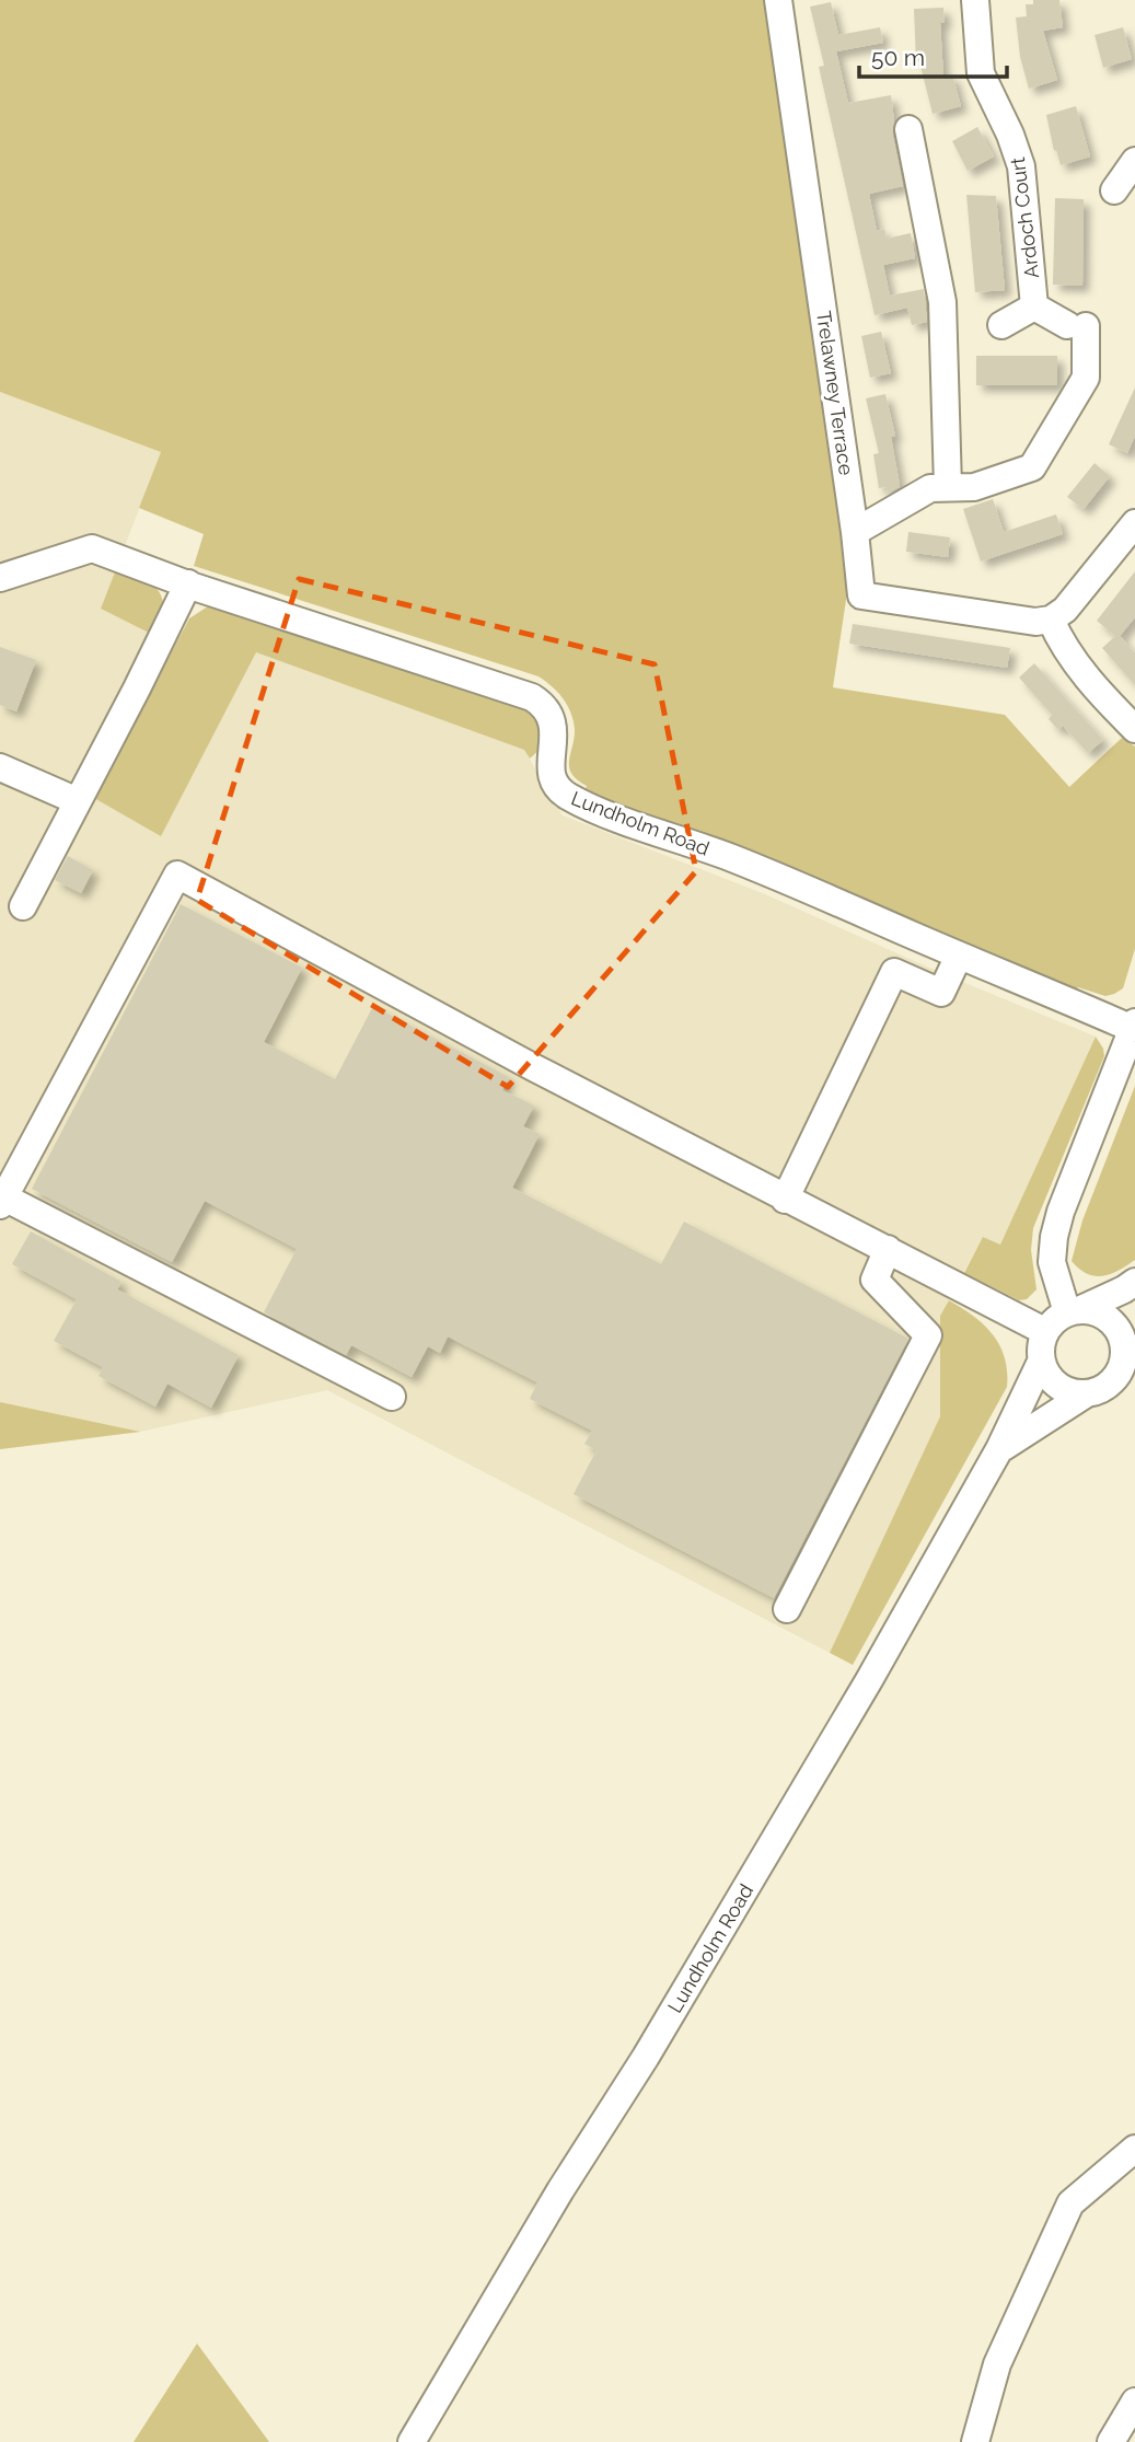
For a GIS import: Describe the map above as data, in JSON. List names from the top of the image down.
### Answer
{
  "streets": {
    "street": ["Ardoch Court", "Trelawney Terrace", "Lundholm Road"]
  },
  "scale_bar": "50 m"
}
